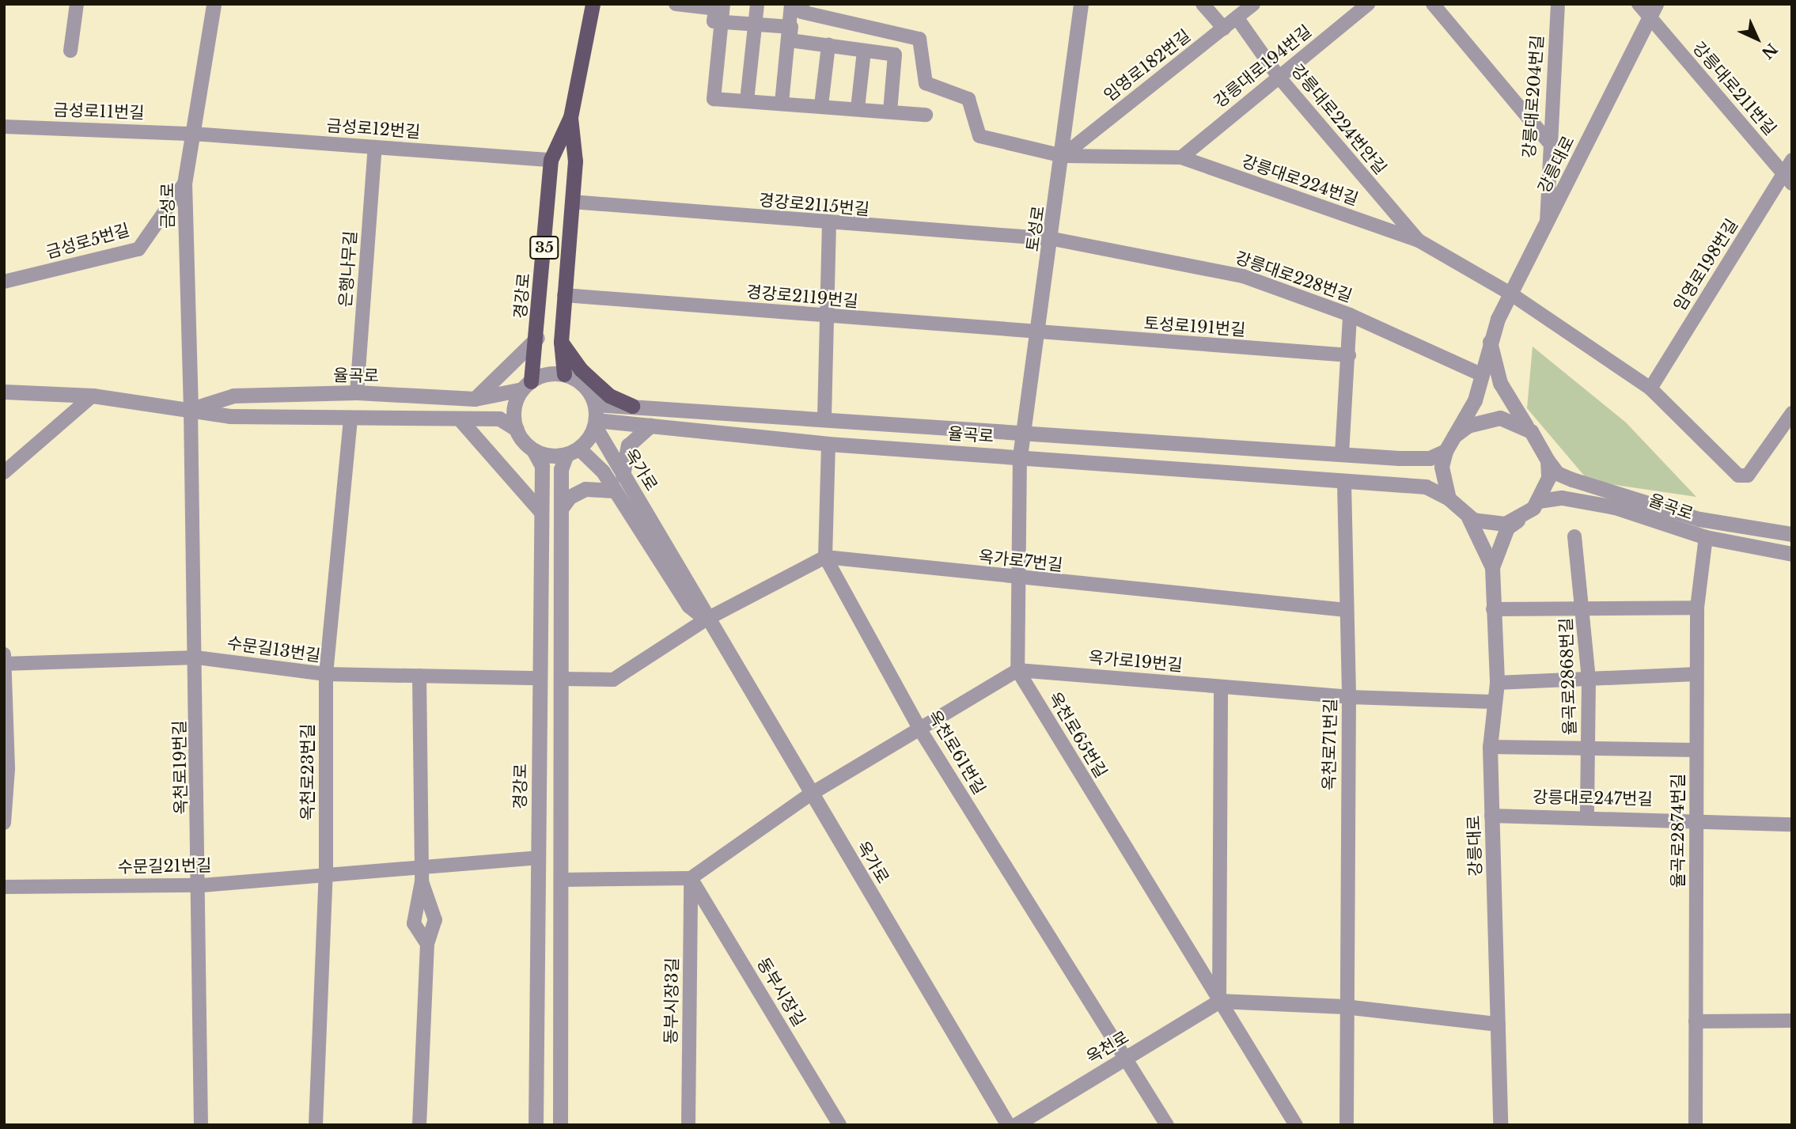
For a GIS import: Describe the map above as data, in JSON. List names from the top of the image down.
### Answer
{
  "streets": {
    "main road": ["35", "경강로"],
    "street": [
      "임영로182번길",
      "강릉대로194번길",
      "강릉대로211번길",
      "강릉대로204번길",
      "금성로11번길",
      "강릉대로224번안길",
      "금성로12번길",
      "강릉대로",
      "강릉대로224번길",
      "경강로2115번길",
      "금성로",
      "토성로",
      "금성로5번길",
      "임영로198번길",
      "은행나무길",
      "강릉대로228번길",
      "경강로2119번길",
      "토성로191번길",
      "율곡로",
      "옥가로",
      "옥가로7번길",
      "수문길13번길",
      "옥가로19번길",
      "율곡로2868번길",
      "옥천로65번길",
      "옥천로71번길",
      "옥천로61번길",
      "옥천로19번길",
      "옥천로23번길",
      "강릉대로247번길",
      "율곡로2874번길",
      "수문길21번길",
      "동부시장길",
      "동부시장3길",
      "옥천로"
    ]
  },
  "crossings": [
    ["임영로182번길", "강릉대로224번안길"],
    ["임영로182번길", "강릉대로224번길"],
    ["임영로182번길", "토성로"],
    ["강릉대로194번길", "강릉대로224번안길"],
    ["강릉대로194번길", "강릉대로224번길"],
    ["강릉대로211번길", "강릉대로"],
    ["강릉대로211번길", "임영로198번길"],
    ["강릉대로204번길", "강릉대로"],
    ["금성로11번길", "금성로12번길"],
    ["금성로11번길", "금성로"],
    ["강릉대로224번안길", "강릉대로224번길"],
    ["금성로12번길", "금성로"],
    ["금성로12번길", "은행나무길"],
    ["금성로12번길", "경강로"],
    ["강릉대로", "강릉대로224번길"],
    ["강릉대로", "강릉대로228번길"],
    ["강릉대로", "율곡로"],
    ["강릉대로", "옥가로19번길"],
    ["강릉대로", "강릉대로247번길"],
    ["강릉대로224번길", "토성로"],
    ["강릉대로224번길", "임영로198번길"],
    ["경강로2115번길", "토성로"],
    ["경강로2115번길", "강릉대로228번길"],
    ["경강로2115번길", "경강로"],
    ["금성로", "금성로5번길"],
    ["금성로", "율곡로"],
    ["금성로", "옥천로19번길"],
    ["토성로", "강릉대로228번길"],
    ["토성로", "경강로2119번길"],
    ["토성로", "토성로191번길"],
    ["토성로", "율곡로"],
    ["은행나무길", "율곡로"],
    ["경강로", "경강로2119번길"],
    ["경강로", "율곡로"],
    ["경강로", "옥가로"],
    ["경강로", "수문길13번길"],
    ["경강로", "수문길21번길"],
    ["경강로2119번길", "토성로191번길"],
    ["율곡로", "옥가로"],
    ["율곡로", "옥천로71번길"],
    ["율곡로", "옥천로19번길"],
    ["율곡로", "옥천로23번길"],
    ["율곡로", "율곡로2874번길"],
    ["옥가로7번길", "옥천로71번길"],
    ["옥가로7번길", "옥천로61번길"],
    ["수문길13번길", "옥천로19번길"],
    ["수문길13번길", "옥천로23번길"],
    ["옥가로19번길", "옥천로65번길"],
    ["옥가로19번길", "옥천로71번길"],
    ["율곡로2868번길", "강릉대로247번길"],
    ["옥천로65번길", "옥천로"],
    ["옥천로61번길", "옥천로"],
    ["옥천로19번길", "수문길21번길"],
    ["옥천로23번길", "수문길21번길"],
    ["강릉대로247번길", "율곡로2874번길"],
    ["동부시장길", "동부시장3길"]
  ],
  "north": "bottom right"
}
